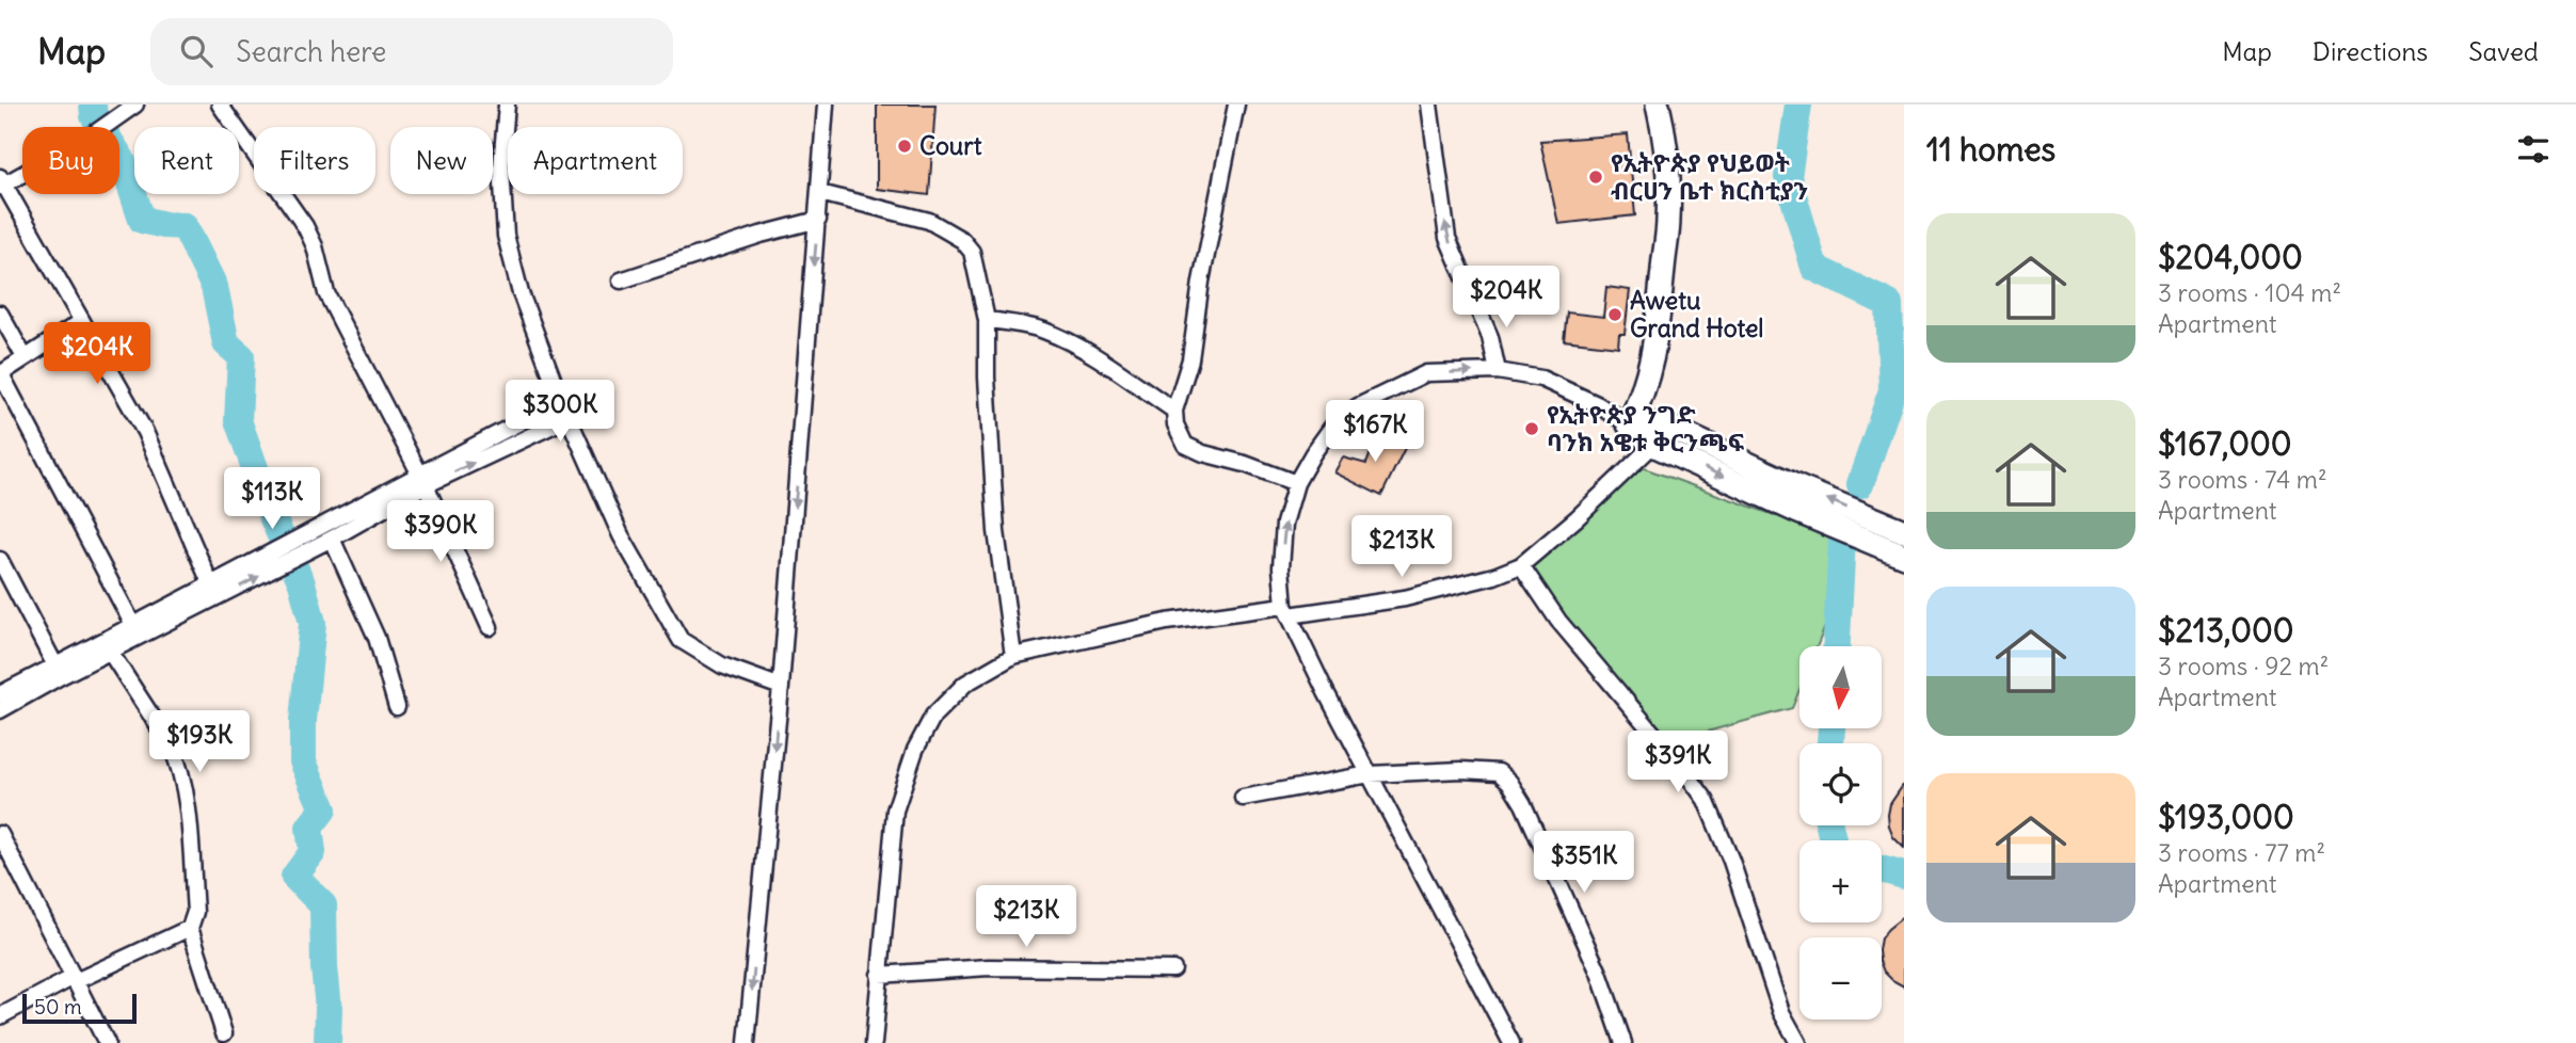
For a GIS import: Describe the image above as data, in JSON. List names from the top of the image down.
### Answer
{
  "places": [
    "Court",
    "የኢትዮጵያ የህይወት ብርሀን ቤተ ክርስቲያን",
    "Awetu Grand Hotel",
    "የኢትዮጵያ ንግድ ባንክ አዌቱ ቅርንጫፍ"
  ],
  "scale_bar": "50 m",
  "north": "bottom",
  "page": {
    "header": "Map",
    "search": "Search here",
    "nav": ["Map", "Directions", "Saved"],
    "heading": "11 homes",
    "chip": [
      "Buy",
      "Rent",
      "Filters",
      "New",
      "Apartment"
    ],
    "list": [
      {
        "name": "$204,000",
        "note": "3 rooms · 104 m² · Apartment"
      },
      {
        "name": "$167,000",
        "note": "3 rooms · 74 m² · Apartment"
      },
      {
        "name": "$213,000",
        "note": "3 rooms · 92 m² · Apartment"
      },
      {
        "name": "$193,000",
        "note": "3 rooms · 77 m² · Apartment"
      }
    ],
    "price": [
      "$204K",
      "$204K",
      "$300K",
      "$167K",
      "$113K",
      "$390K",
      "$213K",
      "$193K",
      "$391K",
      "$351K",
      "$213K"
    ],
    "map_buttons": ["+", "−"],
    "scale": "50 m"
  }
}
